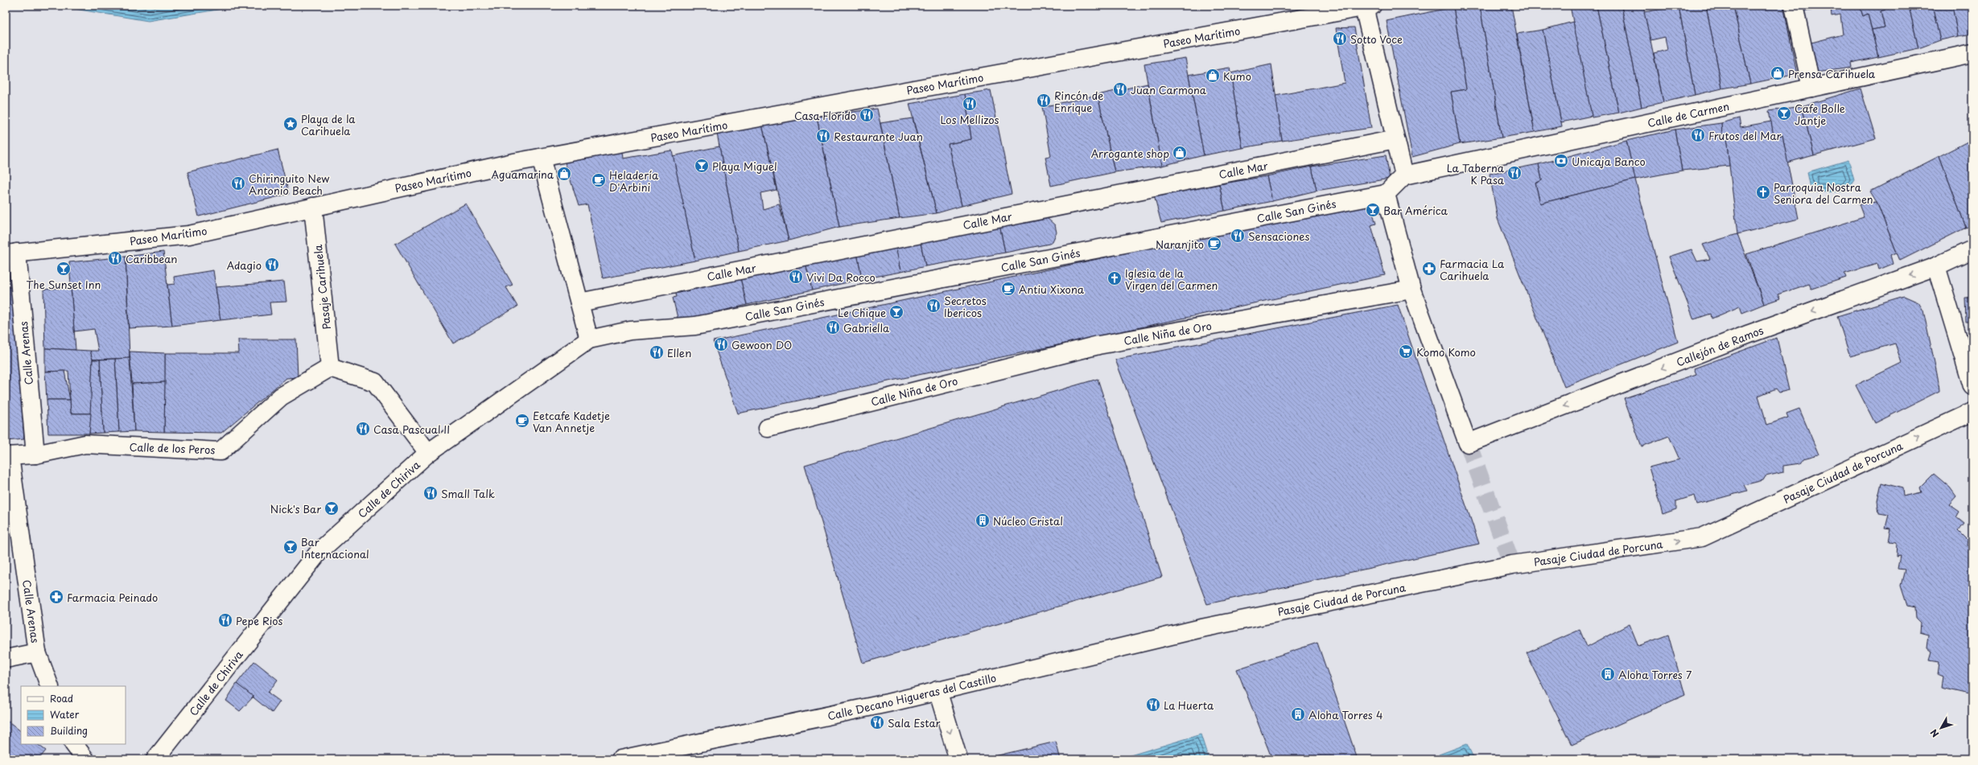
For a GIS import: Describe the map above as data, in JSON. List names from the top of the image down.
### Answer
{
  "streets": {
    "street": [
      "Paseo Marítimo",
      "Calle de Carmen",
      "Calle Mar",
      "Calle San Ginés",
      "Pasaje Carihuela",
      "Calle Niña de Oro",
      "Callejón de Ramos",
      "Calle Arenas",
      "Calle de los Peros",
      "Pasaje Ciudad de Porcuna",
      "Calle de Chiriva",
      "Calle Decano Higueras del Castillo"
    ]
  },
  "crossings": [
    ["Paseo Marítimo", "Pasaje Carihuela"],
    ["Paseo Marítimo", "Calle Arenas"],
    ["Calle San Ginés", "Calle de Chiriva"],
    ["Pasaje Carihuela", "Calle de los Peros"],
    ["Calle Niña de Oro", "Callejón de Ramos"],
    ["Calle Arenas", "Calle de los Peros"],
    ["Pasaje Ciudad de Porcuna", "Calle Decano Higueras del Castillo"]
  ],
  "one_way": ["Pasaje Ciudad de Porcuna"],
  "places": {
    "restaurant": [
      "Sotto Voce",
      "Juan Carmona",
      "Rincón de Enrique",
      "Los Mellizos",
      "Casa Florido",
      "Frutos del Mar",
      "Restaurante Juan",
      "La Taberna K Pasa",
      "Chiringuito New Antonio Beach",
      "Sensaciones",
      "Caribbean",
      "Adagio",
      "Vivi Da Rocco",
      "Secretos Ibericos",
      "Gabriella",
      "Gewoon DO",
      "Ellen",
      "Casa Pascual II",
      "Small Talk",
      "Pepe Rios",
      "La Huerta",
      "Sala Estar"
    ],
    "shop": [
      "Prensa Carihuela",
      "Kumo",
      "Arrogante shop",
      "Aguamarina"
    ],
    "bar": [
      "Cafe Bolle Jantje",
      "Playa Miguel",
      "Bar América",
      "The Sunset Inn",
      "Le Chique",
      "Nick's Bar",
      "Bar Internacional"
    ],
    "place": ["Playa de la Carihuela"],
    "bank": ["Unicaja Banco"],
    "cafe": [
      "Heladería D'Arbini",
      "Naranjito",
      "Antiu Xixona",
      "Eetcafe Kadetje Van Annetje"
    ],
    "church": ["Parroquia Nostra Seniora del Carmen", "Iglesia de la Virgen del Carmen"],
    "pharmacy": ["Farmacia La Carihuela", "Farmacia Peinado"],
    "supermarket": ["Komo Komo"],
    "building": ["Núcleo Cristal", "Aloha Torres 7", "Aloha Torres 4"]
  },
  "legend": ["Road", "Water", "Building"],
  "north": "bottom left"
}
